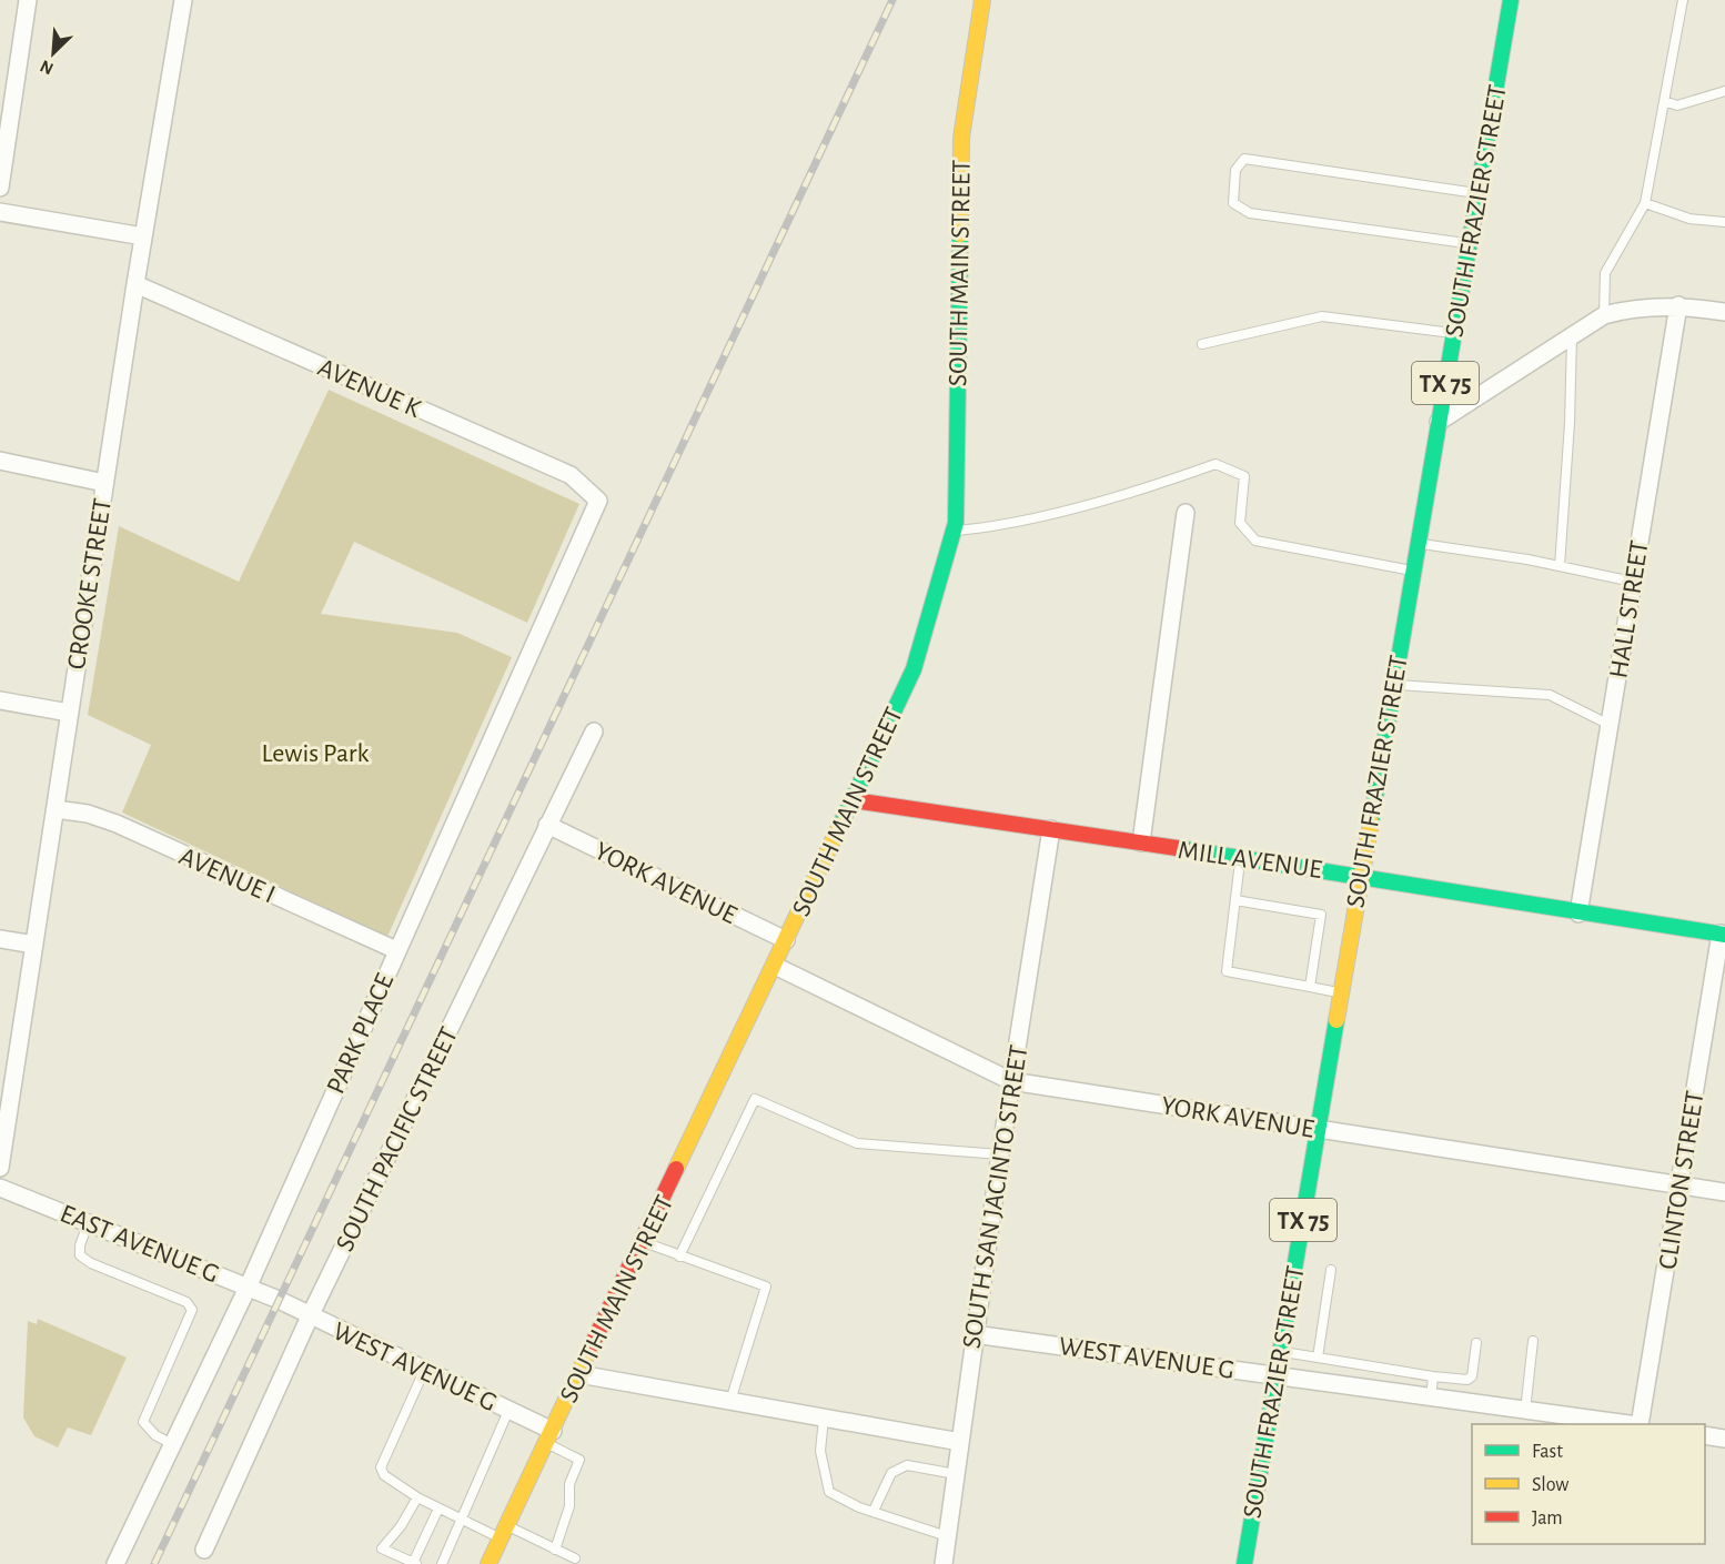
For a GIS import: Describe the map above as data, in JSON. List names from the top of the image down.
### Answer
{
  "streets": {
    "street": [
      "SOUTH FRAZIER STREET",
      "SOUTH MAIN STREET",
      "TX 75",
      "AVENUE K",
      "CROOKE STREET",
      "HALL STREET",
      "MILL AVENUE",
      "AVENUE I",
      "YORK AVENUE",
      "PARK PLACE",
      "SOUTH PACIFIC STREET",
      "CLINTON STREET",
      "SOUTH SAN JACINTO STREET",
      "EAST AVENUE G",
      "WEST AVENUE G"
    ]
  },
  "crossings": [
    ["SOUTH FRAZIER STREET", "MILL AVENUE"],
    ["SOUTH FRAZIER STREET", "YORK AVENUE"],
    ["SOUTH FRAZIER STREET", "WEST AVENUE G"],
    ["SOUTH MAIN STREET", "MILL AVENUE"],
    ["SOUTH MAIN STREET", "YORK AVENUE"],
    ["SOUTH MAIN STREET", "WEST AVENUE G"],
    ["AVENUE K", "CROOKE STREET"],
    ["AVENUE K", "PARK PLACE"],
    ["CROOKE STREET", "AVENUE I"],
    ["HALL STREET", "MILL AVENUE"],
    ["MILL AVENUE", "CLINTON STREET"],
    ["MILL AVENUE", "SOUTH SAN JACINTO STREET"],
    ["AVENUE I", "PARK PLACE"],
    ["YORK AVENUE", "SOUTH PACIFIC STREET"],
    ["YORK AVENUE", "CLINTON STREET"],
    ["YORK AVENUE", "SOUTH SAN JACINTO STREET"],
    ["PARK PLACE", "EAST AVENUE G"],
    ["SOUTH PACIFIC STREET", "WEST AVENUE G"],
    ["SOUTH SAN JACINTO STREET", "WEST AVENUE G"],
    ["EAST AVENUE G", "WEST AVENUE G"]
  ],
  "parks": ["Lewis Park"],
  "legend": ["Fast", "Slow", "Jam"],
  "north": "bottom left"
}
